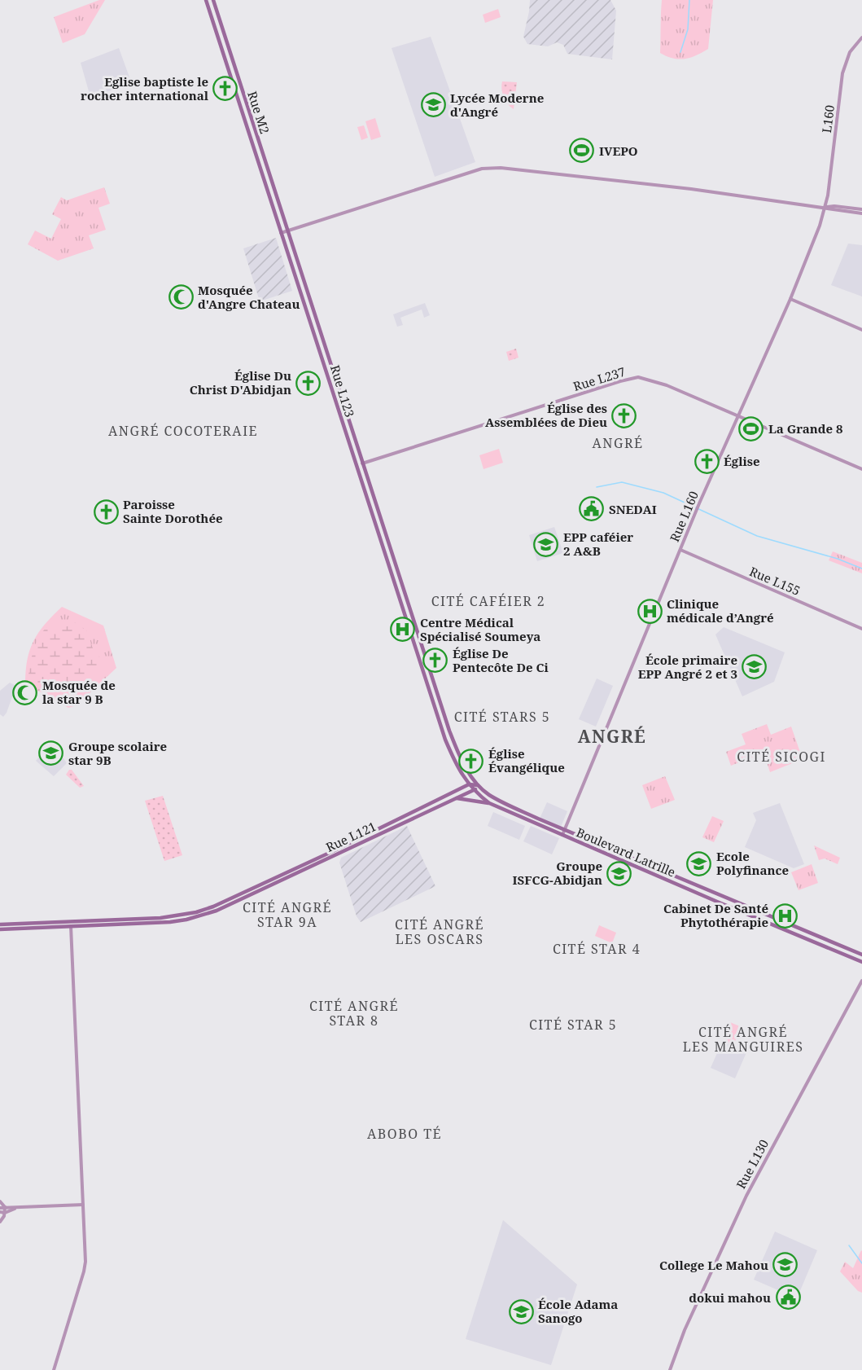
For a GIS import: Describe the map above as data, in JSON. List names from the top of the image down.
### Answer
{
  "streets": {
    "main road": [
      "Rue M2",
      "Rue L123",
      "Rue L121",
      "Boulevard Latrille"
    ],
    "street": [
      "L160",
      "Rue L237",
      "Rue L160",
      "Rue L155",
      "Rue L130"
    ]
  },
  "crossings": [
    ["Rue M2", "Rue L123"],
    ["L160", "Rue L160"],
    ["Rue L237", "Rue L123"],
    ["Rue L237", "Rue L160"],
    ["Rue L123", "Boulevard Latrille"],
    ["Rue L160", "Rue L155"],
    ["Rue L160", "Boulevard Latrille"],
    ["Rue L121", "Boulevard Latrille"]
  ],
  "districts": [
    "ANGRÉ COCOTERAIE",
    "ANGRÉ",
    "CITÉ CAFÉIER 2",
    "CITÉ STARS 5",
    "ANGRÉ",
    "CITÉ SICOGI",
    "CITÉ ANGRÉ STAR 9A",
    "CITÉ ANGRÉ LES OSCARS",
    "CITÉ STAR 4",
    "CITÉ ANGRÉ STAR 8",
    "CITÉ STAR 5",
    "CITÉ ANGRÉ LES MANGUIRES",
    "ABOBO TÉ"
  ],
  "places": {
    "church": [
      "Eglise baptiste le rocher international",
      "Église Du Christ D'Abidjan",
      "Église des Assemblées de Dieu",
      "Église",
      "Paroisse Sainte Dorothée",
      "Église De Pentecôte De Ci",
      "Église Évangélique"
    ],
    "school or university": [
      "Lycée Moderne d'Angré",
      "EPP caféier 2 A&B",
      "École primaire EPP Angré 2 et 3",
      "Groupe scolaire star 9B",
      "Ecole Polyfinance",
      "Groupe ISFCG-Abidjan",
      "College Le Mahou",
      "École Adama Sanogo"
    ],
    "sports": ["IVEPO", "La Grande 8"],
    "mosque": ["Mosquée d'Angre Chateau", "Mosquée de la star 9 B"],
    "public building": ["SNEDAI", "dokui mahou"],
    "hospital": ["Clinique médicale d’Angré", "Centre Médical Spécialisé Soumeya", "Cabinet De Santé Phytothérapie"]
  }
}
